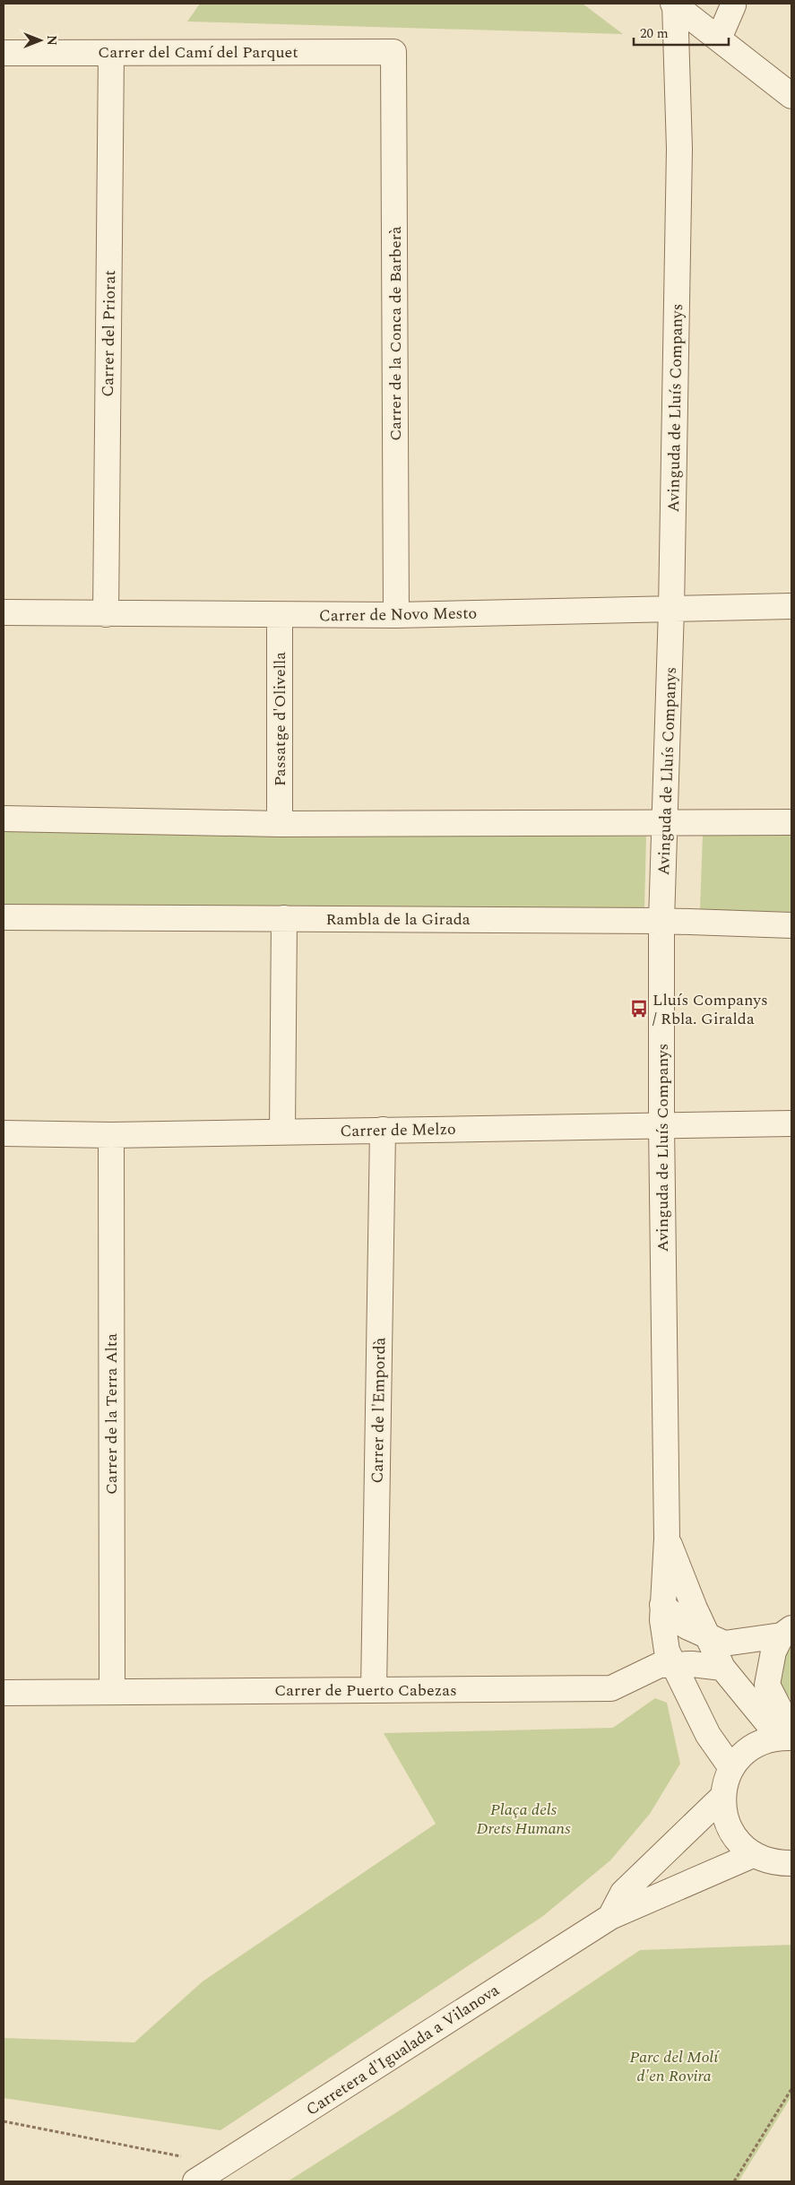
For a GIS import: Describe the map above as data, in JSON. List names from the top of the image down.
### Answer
{
  "streets": {
    "street": [
      "Carrer del Camí del Parquet",
      "Carrer del Priorat",
      "Carrer de la Conca de Barberà",
      "Avinguda de Lluís Companys",
      "Carrer de Novo Mesto",
      "Passatge d'Olivella",
      "Rambla de la Girada",
      "Carrer de Melzo",
      "Carrer de l'Empordà",
      "Carrer de la Terra Alta",
      "Carrer de Puerto Cabezas",
      "Carretera d'Igualada a Vilanova"
    ]
  },
  "crossings": [
    ["Carrer del Camí del Parquet", "Carrer del Priorat"],
    ["Carrer del Camí del Parquet", "Carrer de la Conca de Barberà"],
    ["Carrer del Priorat", "Carrer de Novo Mesto"],
    ["Carrer de la Conca de Barberà", "Carrer de Novo Mesto"],
    ["Avinguda de Lluís Companys", "Carrer de Novo Mesto"],
    ["Avinguda de Lluís Companys", "Rambla de la Girada"],
    ["Avinguda de Lluís Companys", "Carrer de Melzo"],
    ["Avinguda de Lluís Companys", "Carrer de Puerto Cabezas"],
    ["Carrer de Novo Mesto", "Passatge d'Olivella"],
    ["Carrer de Melzo", "Carrer de l'Empordà"],
    ["Carrer de Melzo", "Carrer de la Terra Alta"],
    ["Carrer de l'Empordà", "Carrer de Puerto Cabezas"],
    ["Carrer de la Terra Alta", "Carrer de Puerto Cabezas"]
  ],
  "parks": ["Plaça dels Drets Humans", "Parc del Molí d'en Rovira"],
  "places": {
    "bus stop": ["Lluís Companys / Rbla. Giralda"]
  },
  "scale_bar": "20 m",
  "north": "right"
}
